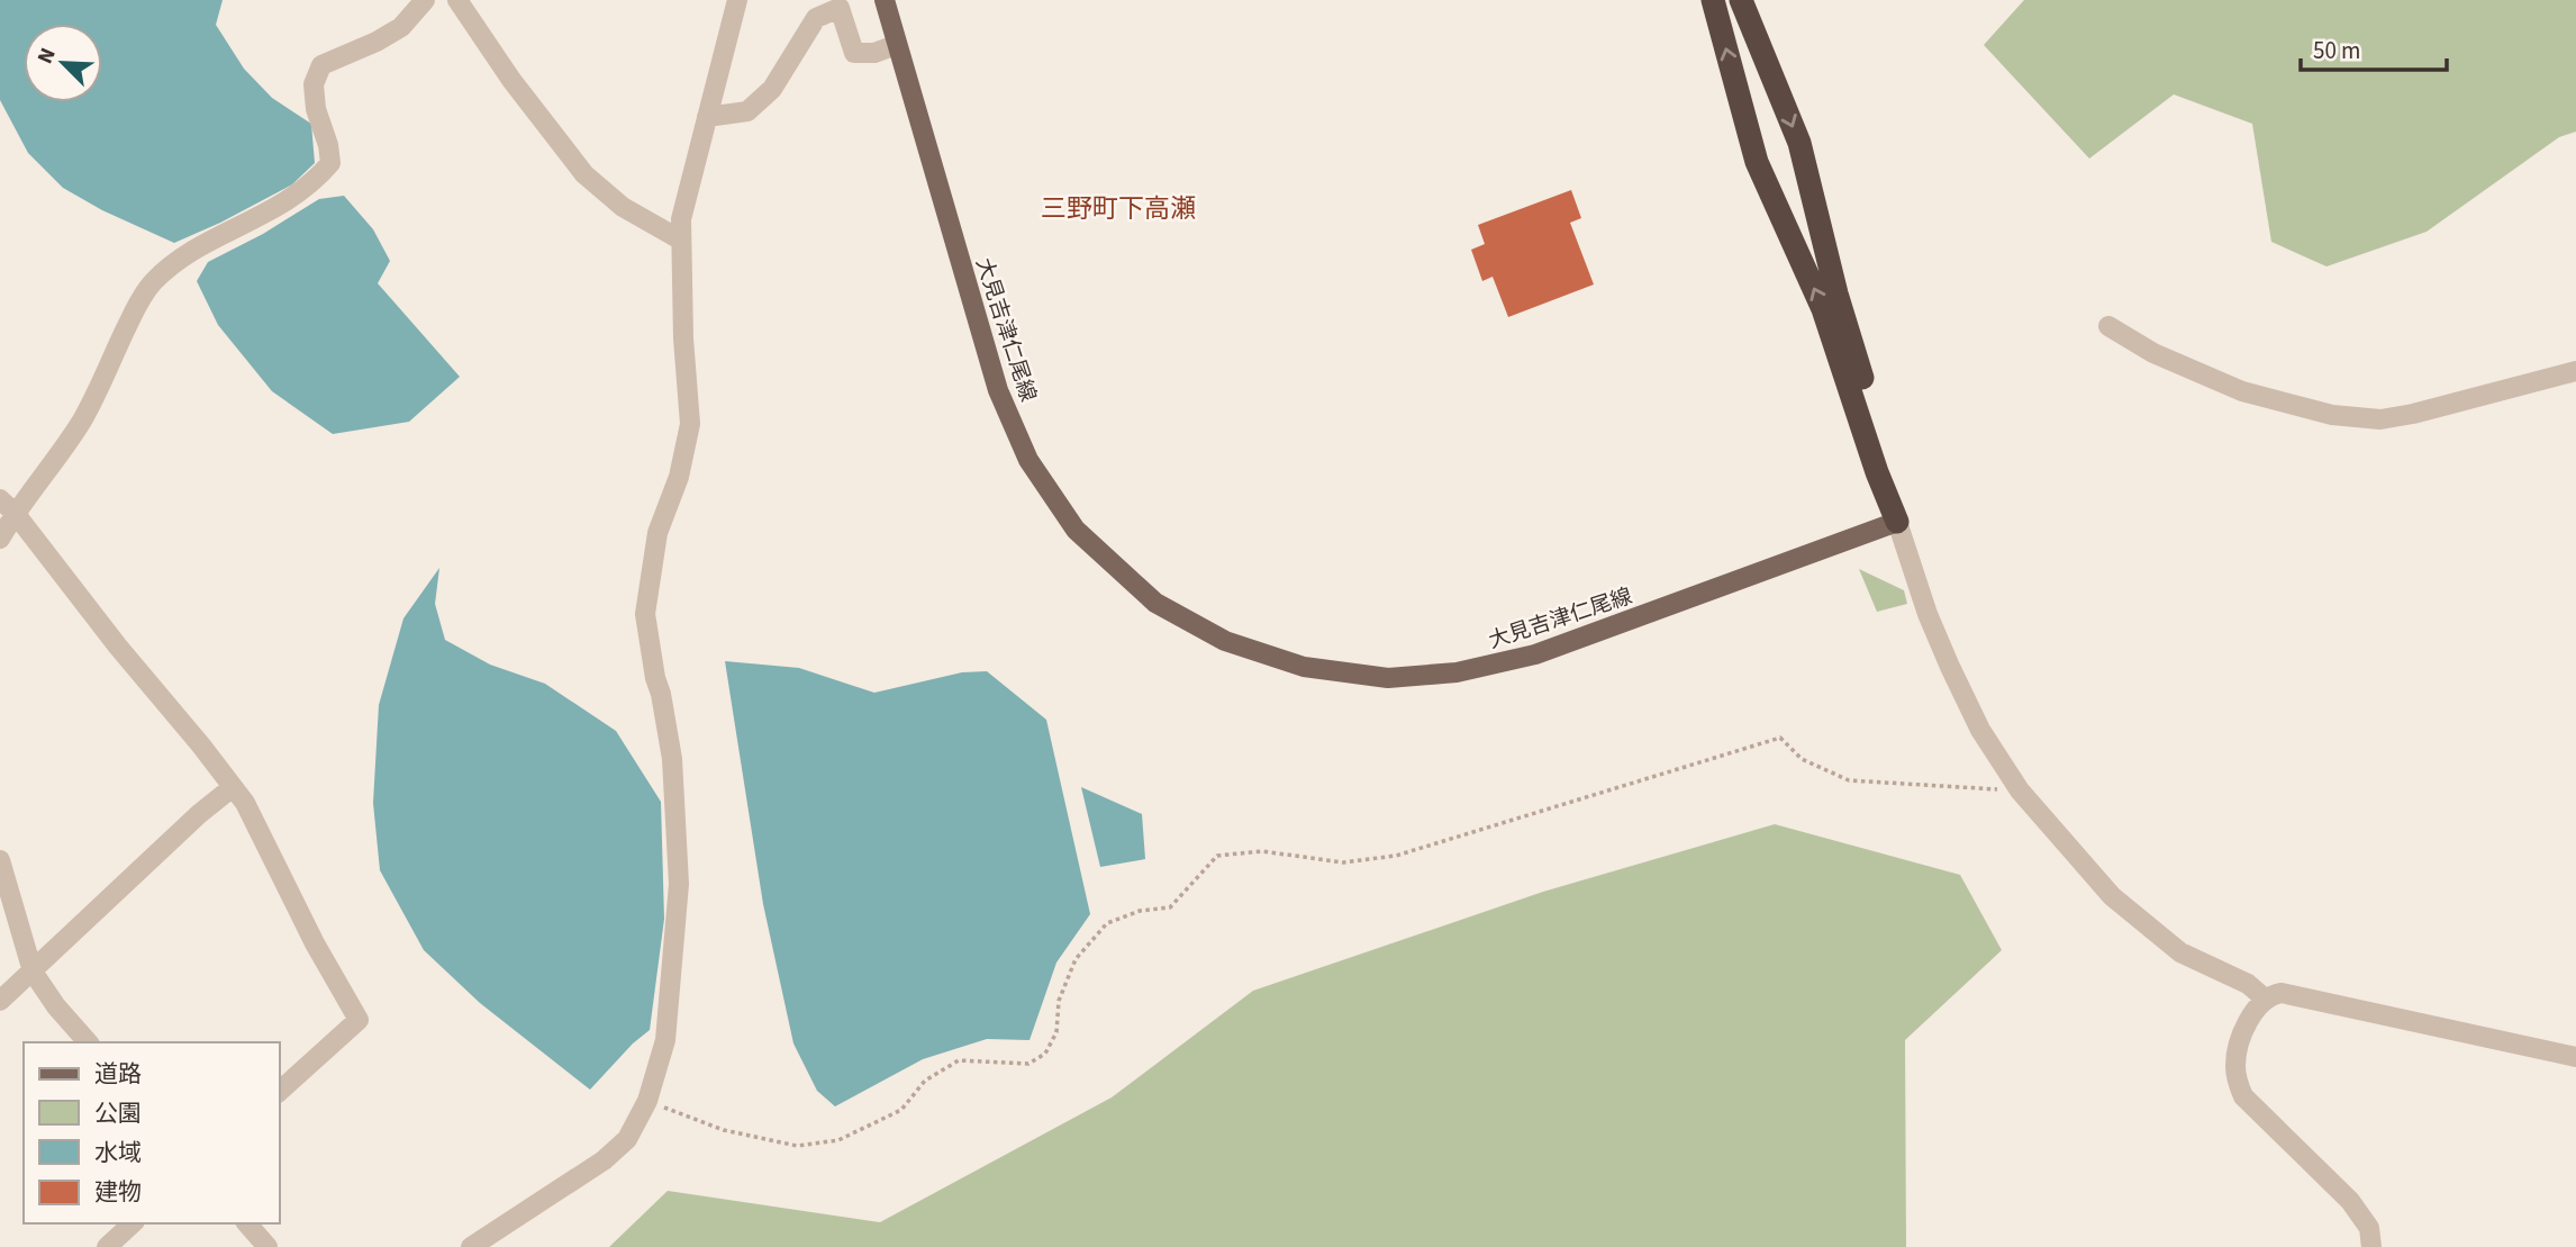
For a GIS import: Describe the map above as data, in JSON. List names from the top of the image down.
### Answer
{
  "streets": {
    "main road": ["大見吉津仁尾線"]
  },
  "districts": ["三野町下高瀬"],
  "legend": [
    "道路",
    "公園",
    "水域",
    "建物"
  ],
  "scale_bar": "50 m",
  "north": "top left"
}
